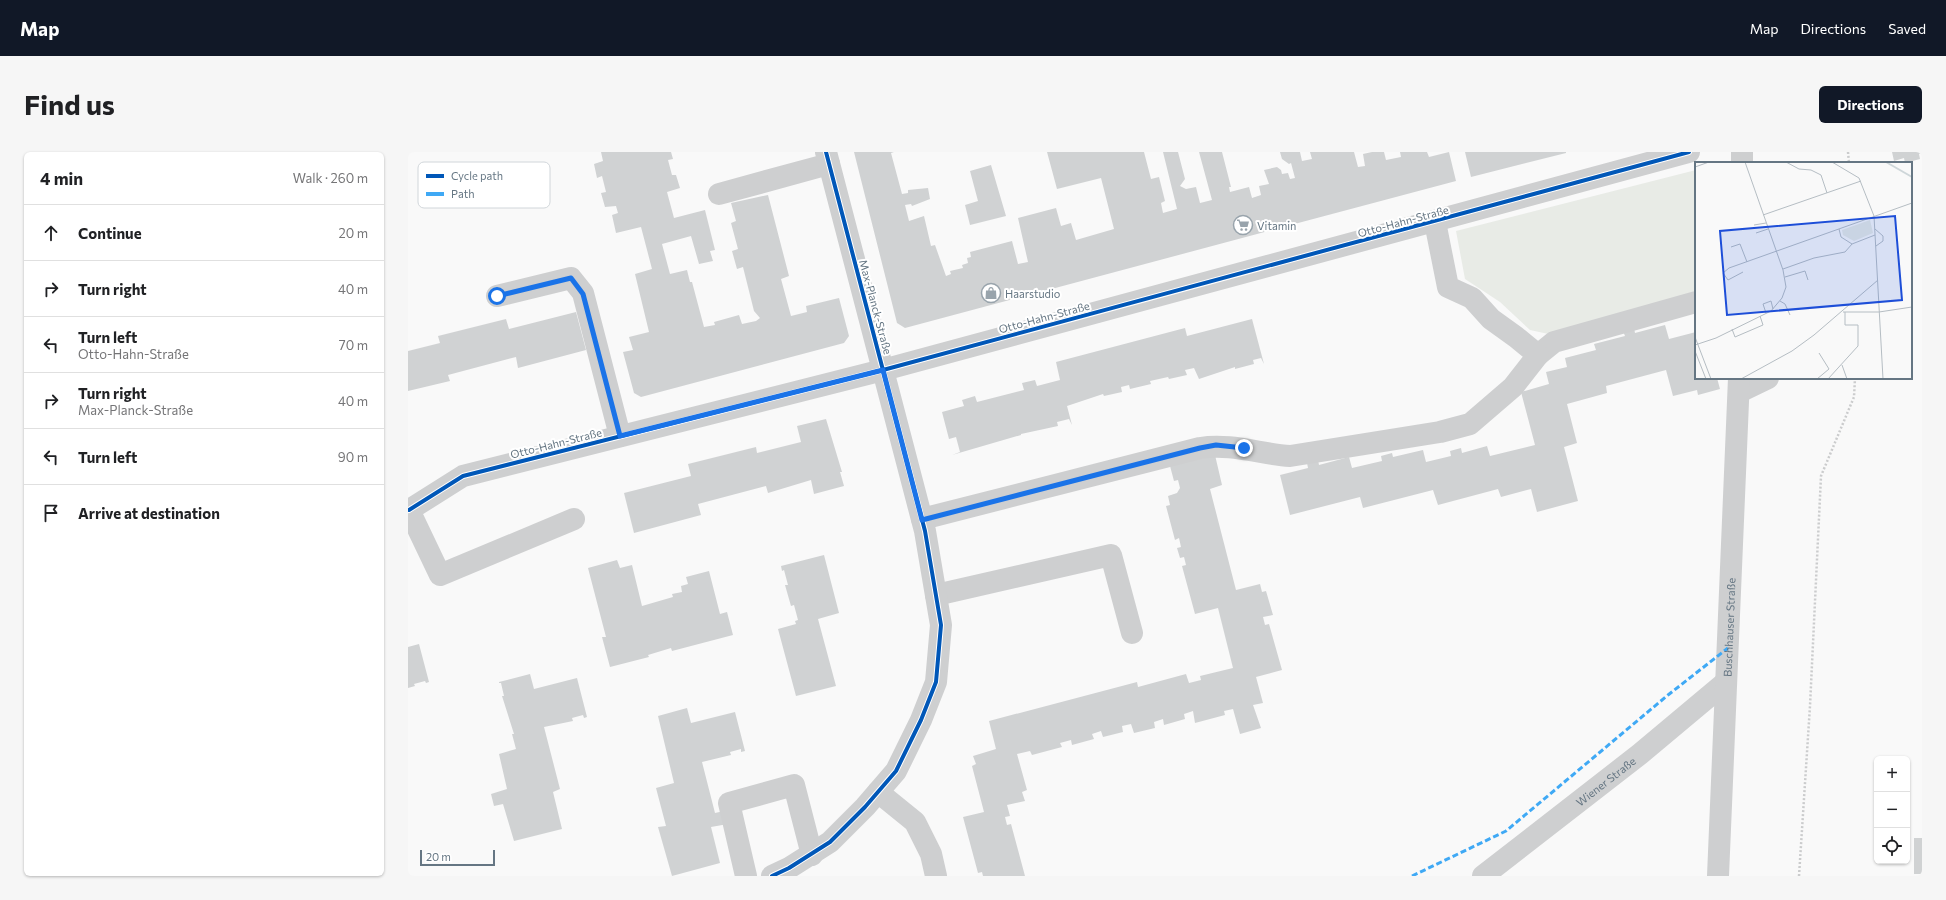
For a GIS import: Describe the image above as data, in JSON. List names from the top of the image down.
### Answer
{
  "streets": {
    "street": [
      "Otto-Hahn-Straße",
      "Max-Planck-Straße",
      "Buschhauser Straße",
      "Wiener Straße"
    ]
  },
  "crossings": [
    ["Otto-Hahn-Straße", "Max-Planck-Straße"],
    ["Buschhauser Straße", "Wiener Straße"]
  ],
  "places": {
    "supermarket": ["Vitamin"],
    "shop": ["Haarstudio"]
  },
  "legend": ["Cycle path", "Path"],
  "scale_bar": "20 m",
  "page": {
    "header": "Map",
    "nav": ["Map", "Directions", "Saved"],
    "buttons": "Directions",
    "title": "Find us",
    "heading": ["4 min", "Walk · 260 m"],
    "list": [
      ["Continue", "20 m"],
      ["Turn right", "40 m"],
      ["Turn left", "Otto-Hahn-Straße", "70 m"],
      ["Turn right", "Max-Planck-Straße", "40 m"],
      ["Turn left", "90 m"],
      "Arrive at destination"
    ],
    "map_buttons": ["+", "−"],
    "scale": "20 m"
  }
}
